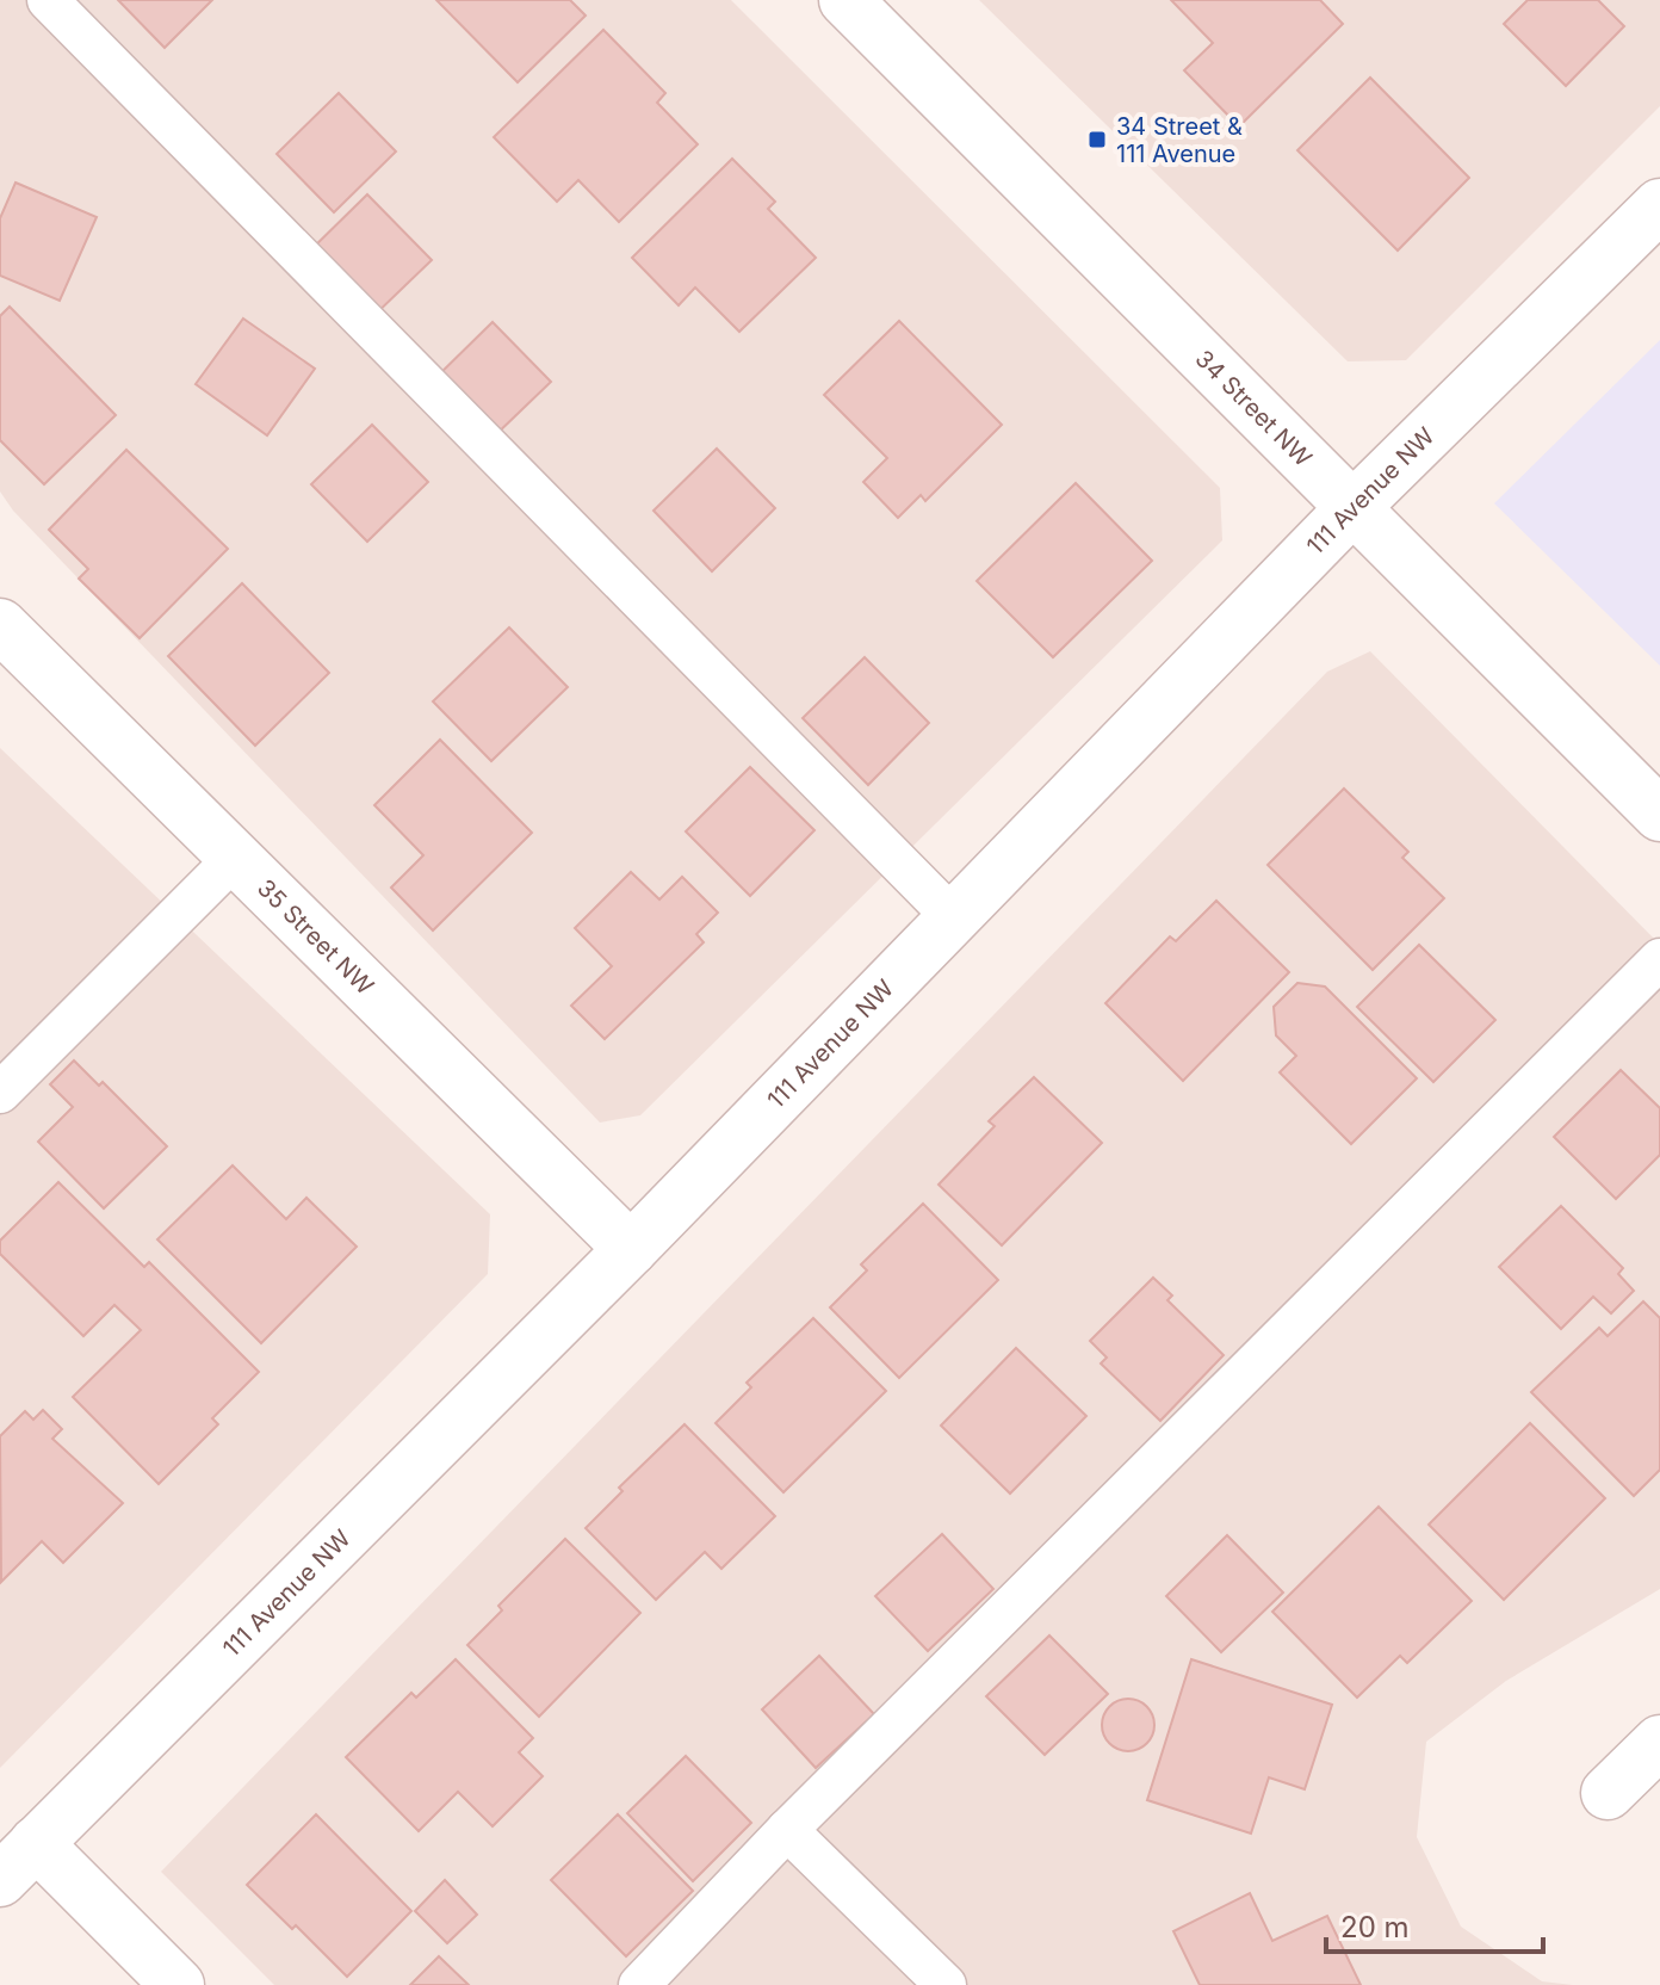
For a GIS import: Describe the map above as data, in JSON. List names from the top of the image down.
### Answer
{
  "streets": {
    "street": ["34 Street NW", "111 Avenue NW", "35 Street NW"]
  },
  "crossings": [
    ["34 Street NW", "111 Avenue NW"],
    ["111 Avenue NW", "35 Street NW"]
  ],
  "places": {
    "transit": ["34 Street & 111 Avenue"]
  },
  "scale_bar": "20 m"
}
